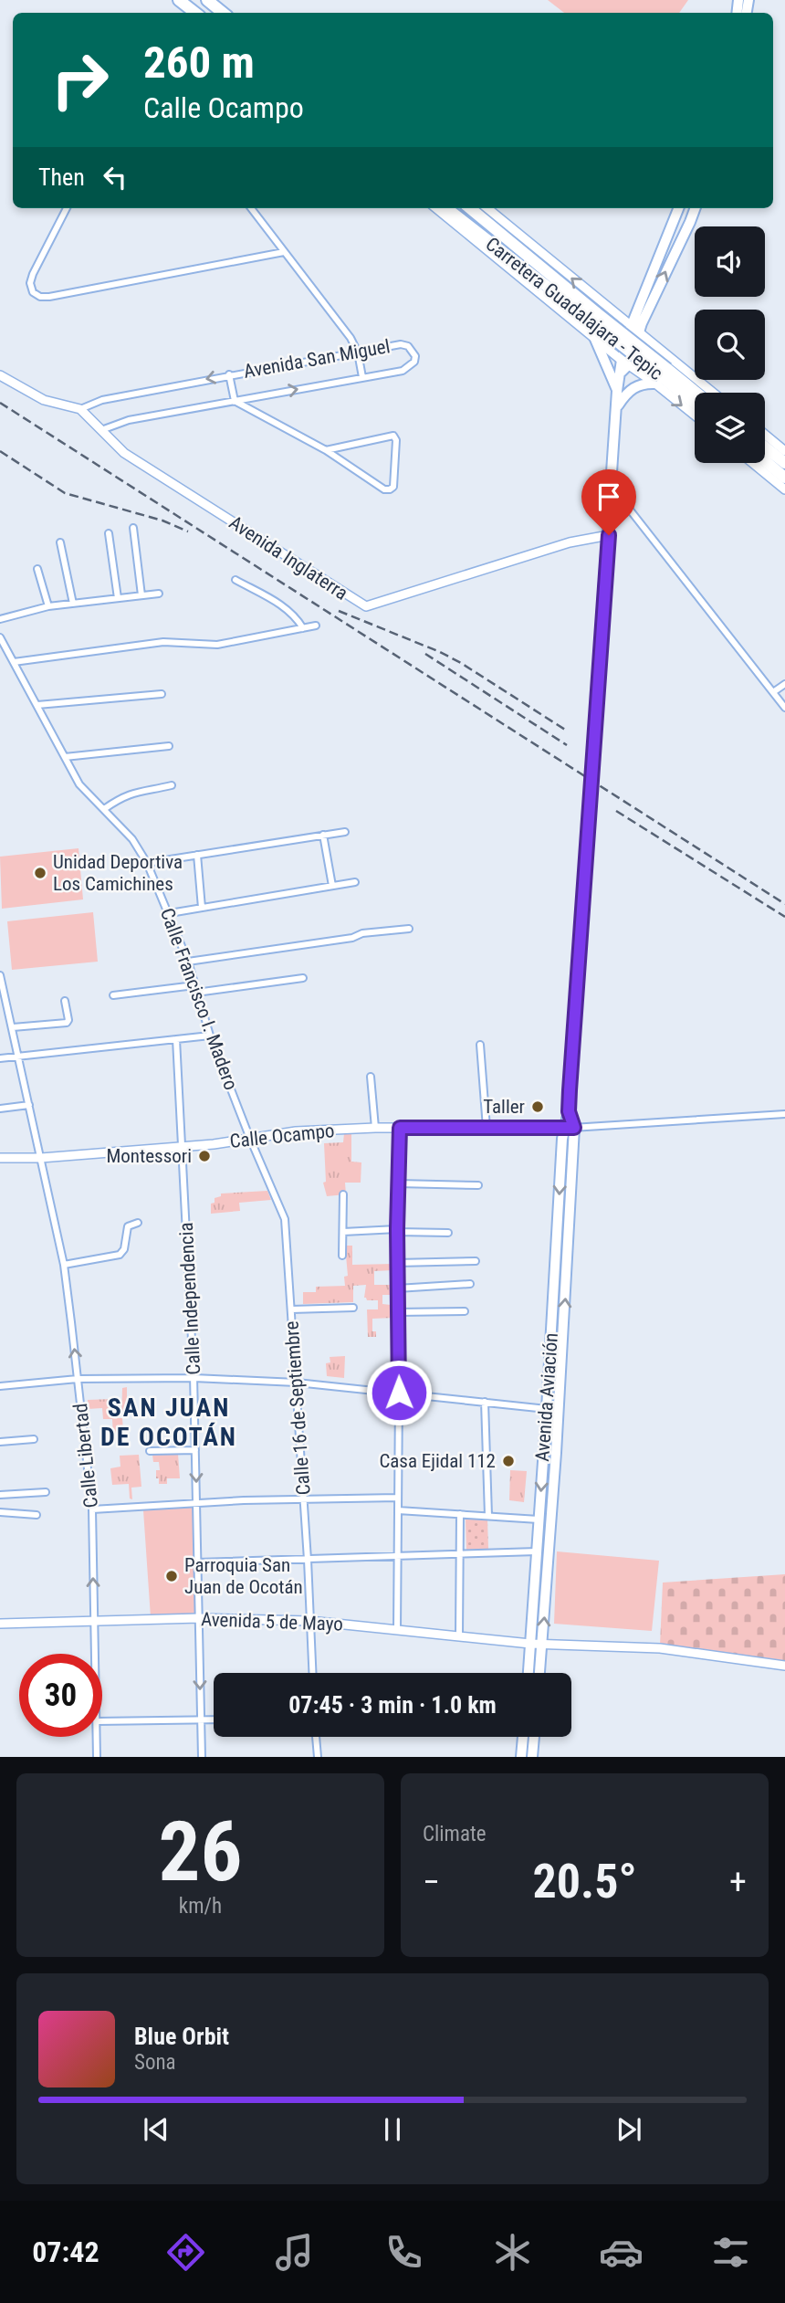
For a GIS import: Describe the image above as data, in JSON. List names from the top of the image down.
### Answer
{
  "streets": {
    "highway": ["Carretera Guadalajara - Tepic"],
    "main road": [
      "Avenida Inglaterra",
      "Calle Ocampo",
      "Avenida Aviación",
      "Avenida 5 de Mayo"
    ],
    "street": [
      "Avenida San Miguel",
      "Calle Francisco I. Madero",
      "Calle Independencia",
      "Calle 16 de Septiembre",
      "Calle Libertad"
    ]
  },
  "crossings": [
    ["Avenida San Miguel", "Avenida Inglaterra"],
    ["Avenida Inglaterra", "Avenida Aviación"],
    ["Calle Francisco I. Madero", "Calle Ocampo"],
    ["Calle Francisco I. Madero", "Calle 16 de Septiembre"],
    ["Calle Ocampo", "Calle Independencia"],
    ["Calle Ocampo", "Avenida Aviación"],
    ["Calle Ocampo", "Calle 16 de Septiembre"],
    ["Calle Ocampo", "Calle Libertad"],
    ["Calle Independencia", "Avenida 5 de Mayo"],
    ["Avenida Aviación", "Avenida 5 de Mayo"],
    ["Calle 16 de Septiembre", "Avenida 5 de Mayo"],
    ["Calle Libertad", "Avenida 5 de Mayo"]
  ],
  "districts": ["SAN JUAN DE OCOTÁN"],
  "places": [
    "Unidad Deportiva Los Camichines",
    "Taller",
    "Montessori",
    "Casa Ejidal 112",
    "Parroquia San Juan de Ocotán"
  ],
  "page": {
    "turn": ["260 m", "Calle Ocampo"],
    "then": "Then",
    "limit": "30",
    "trip": "07:45 · 3 min · 1.0 km",
    "tile": [
      ["26", "km/h"],
      "Climate"
    ],
    "heat": ["−", "20.5°", "+"],
    "song": ["Blue Orbit", "Sona"],
    "tabs": "07:42"
  }
}
